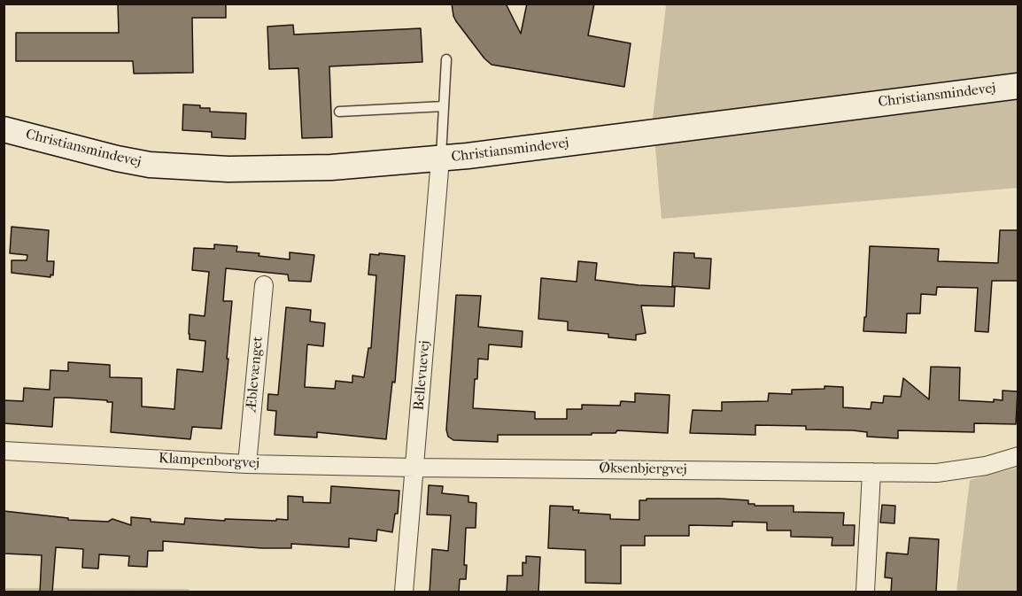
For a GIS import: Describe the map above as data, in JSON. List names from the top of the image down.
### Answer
{
  "streets": {
    "street": [
      "Christiansmindevej",
      "Æblevænget",
      "Bellevuevej",
      "Klampenborgvej",
      "Øksenbjergvej"
    ]
  },
  "crossings": [
    ["Christiansmindevej", "Bellevuevej"],
    ["Æblevænget", "Klampenborgvej"],
    ["Bellevuevej", "Klampenborgvej"],
    ["Bellevuevej", "Øksenbjergvej"],
    ["Klampenborgvej", "Øksenbjergvej"]
  ]
}
